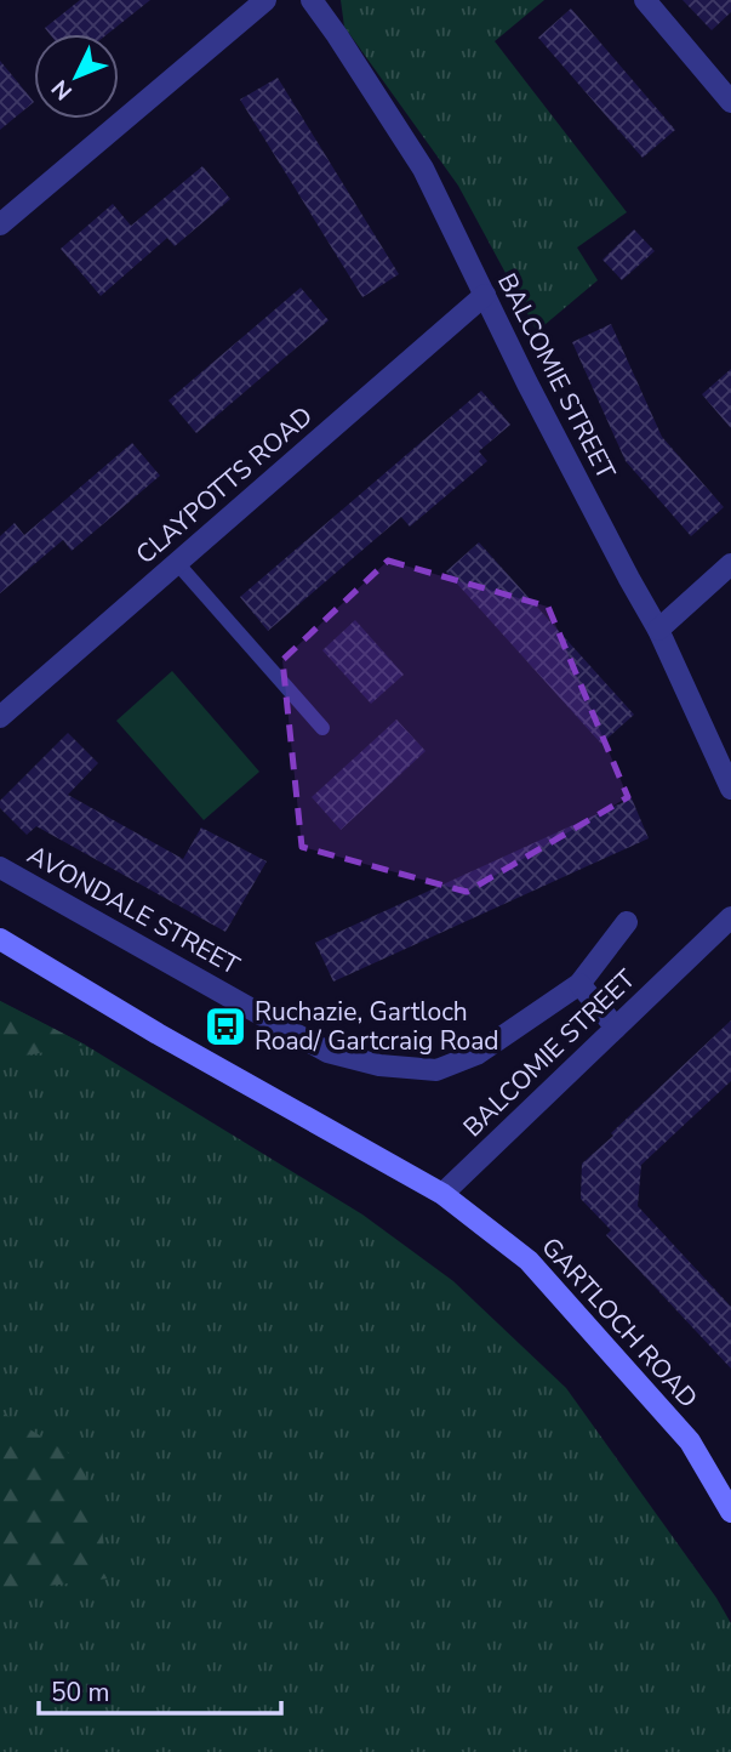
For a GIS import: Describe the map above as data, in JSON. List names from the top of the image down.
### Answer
{
  "streets": {
    "main road": ["GARTLOCH ROAD"],
    "street": ["BALCOMIE STREET", "CLAYPOTTS ROAD", "AVONDALE STREET"]
  },
  "crossings": [
    ["BALCOMIE STREET", "CLAYPOTTS ROAD"],
    ["BALCOMIE STREET", "GARTLOCH ROAD"]
  ],
  "places": {
    "bus stop": ["Ruchazie, Gartloch Road/ Gartcraig Road"]
  },
  "scale_bar": "50 m",
  "north": "bottom left"
}
